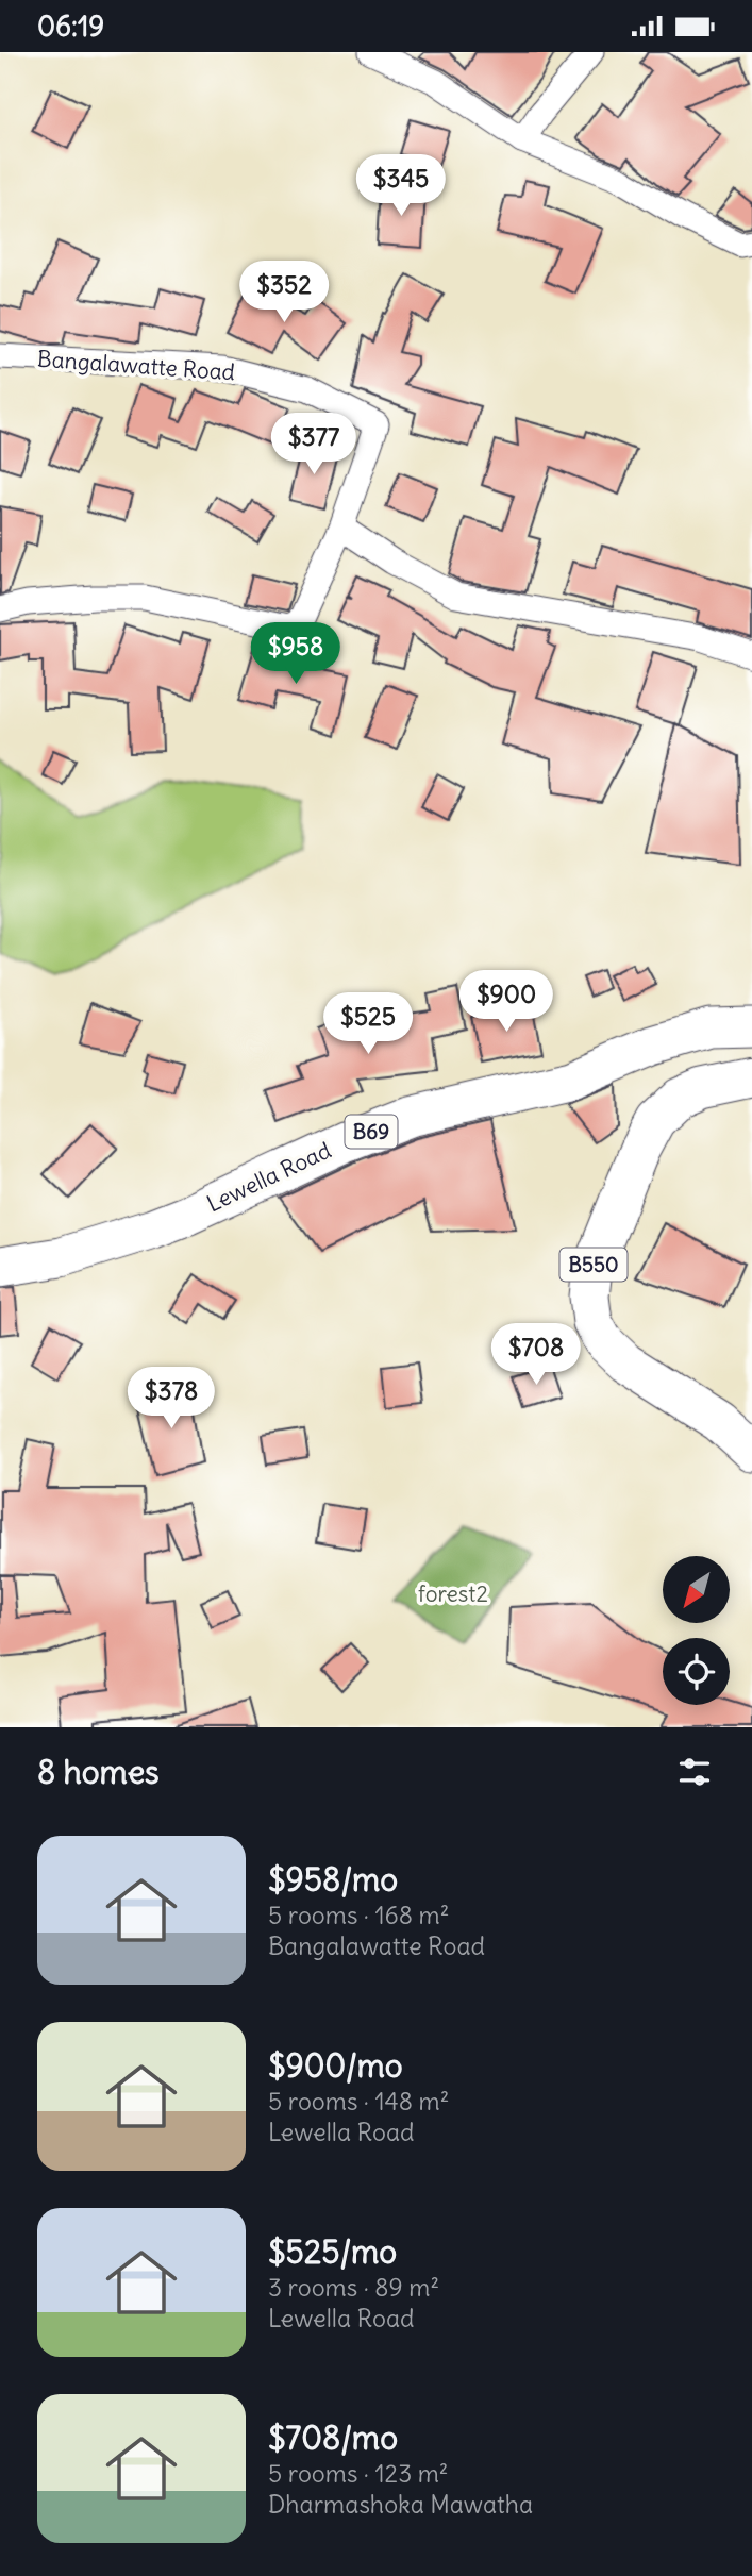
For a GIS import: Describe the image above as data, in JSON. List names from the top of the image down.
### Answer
{
  "streets": {
    "main road": ["B69", "Lewella Road", "B550"],
    "street": ["Bangalawatte Road"]
  },
  "parks": ["forest2"],
  "north": "bottom left",
  "page": {
    "status": "06:19",
    "price": [
      "$345",
      "$352",
      "$377",
      "$958",
      "$900",
      "$525",
      "$708",
      "$378"
    ],
    "heading": "8 homes",
    "list": [
      {
        "name": "$958/mo",
        "note": "5 rooms · 168 m² · Bangalawatte Road"
      },
      {
        "name": "$900/mo",
        "note": "5 rooms · 148 m² · Lewella Road"
      },
      {
        "name": "$525/mo",
        "note": "3 rooms · 89 m² · Lewella Road"
      },
      {
        "name": "$708/mo",
        "note": "5 rooms · 123 m² · Dharmashoka Mawatha"
      }
    ]
  }
}
